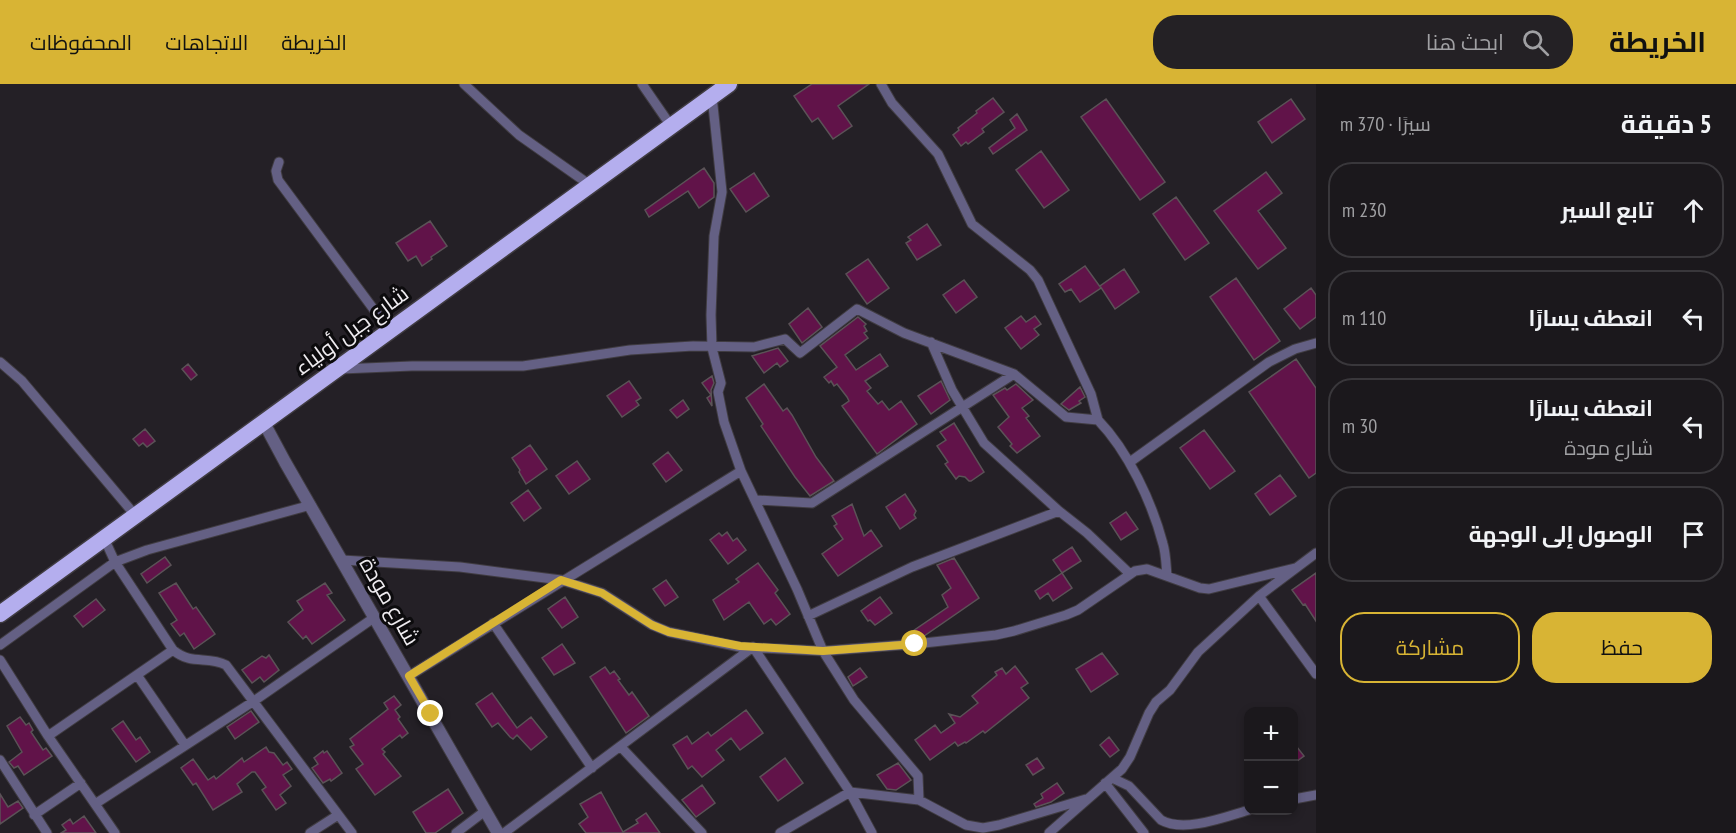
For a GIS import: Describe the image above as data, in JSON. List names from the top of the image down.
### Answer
{
  "streets": {
    "highway": ["شارع جبل أولياء"],
    "street": ["شارع مودة"]
  },
  "crossings": [
    ["شارع جبل أولياء", "شارع مودة"]
  ],
  "page": {
    "header": "الخريطة",
    "search": "ابحث هنا",
    "nav": ["الخريطة", "الاتجاهات", "المحفوظات"],
    "heading": ["5 دقيقة", "سيرًا · 370 m"],
    "list": [
      ["تابع السير", "230 m"],
      ["انعطف يسارًا", "110 m"],
      ["انعطف يسارًا", "شارع مودة", "30 m"],
      "الوصول إلى الوجهة"
    ],
    "buttons": ["حفظ", "مشاركة"],
    "map_buttons": ["+", "−"]
  }
}
